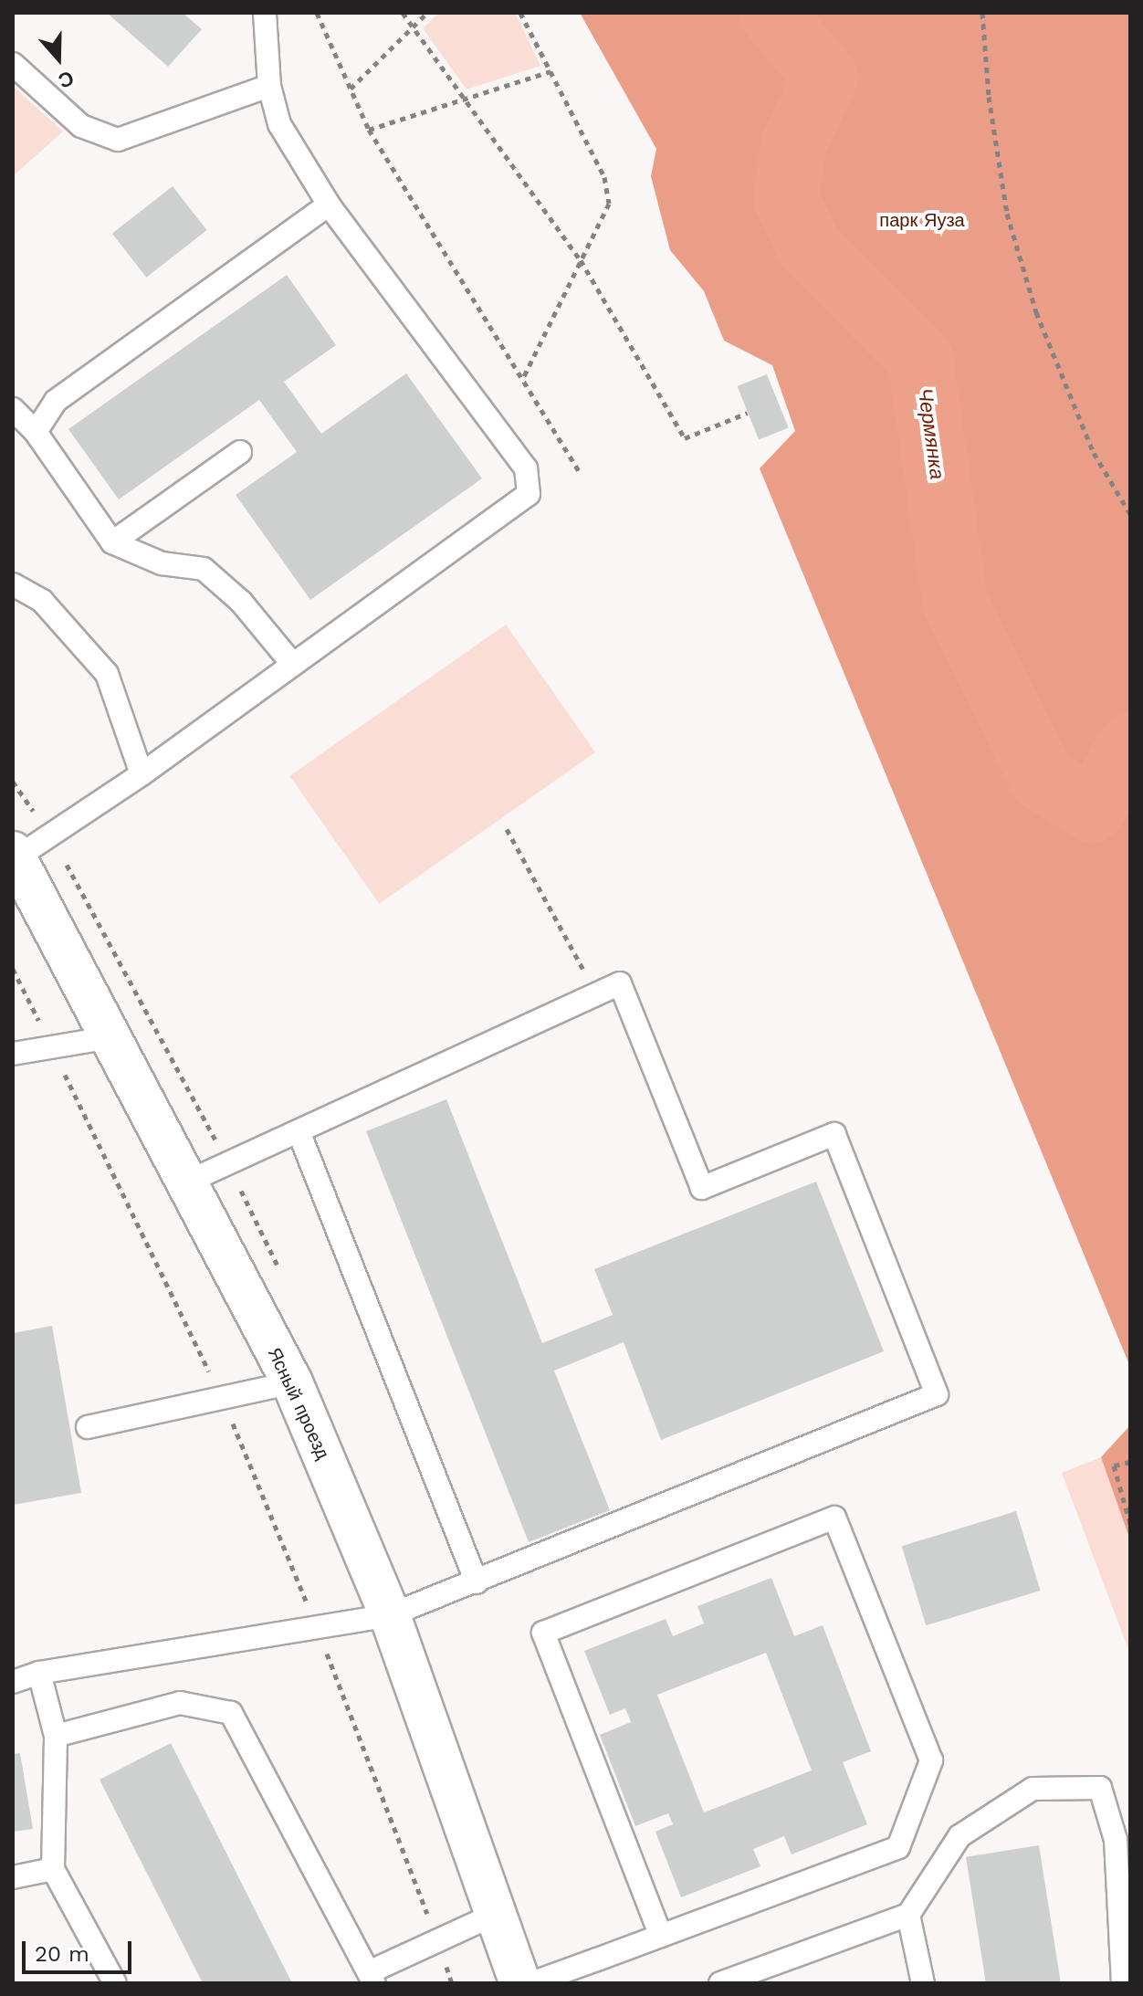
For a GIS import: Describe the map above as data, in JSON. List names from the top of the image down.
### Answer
{
  "streets": {
    "street": ["Ясный проезд"]
  },
  "water": ["Чермянка"],
  "parks": ["парк Яуза"],
  "scale_bar": "20 m",
  "north": "bottom"
}
